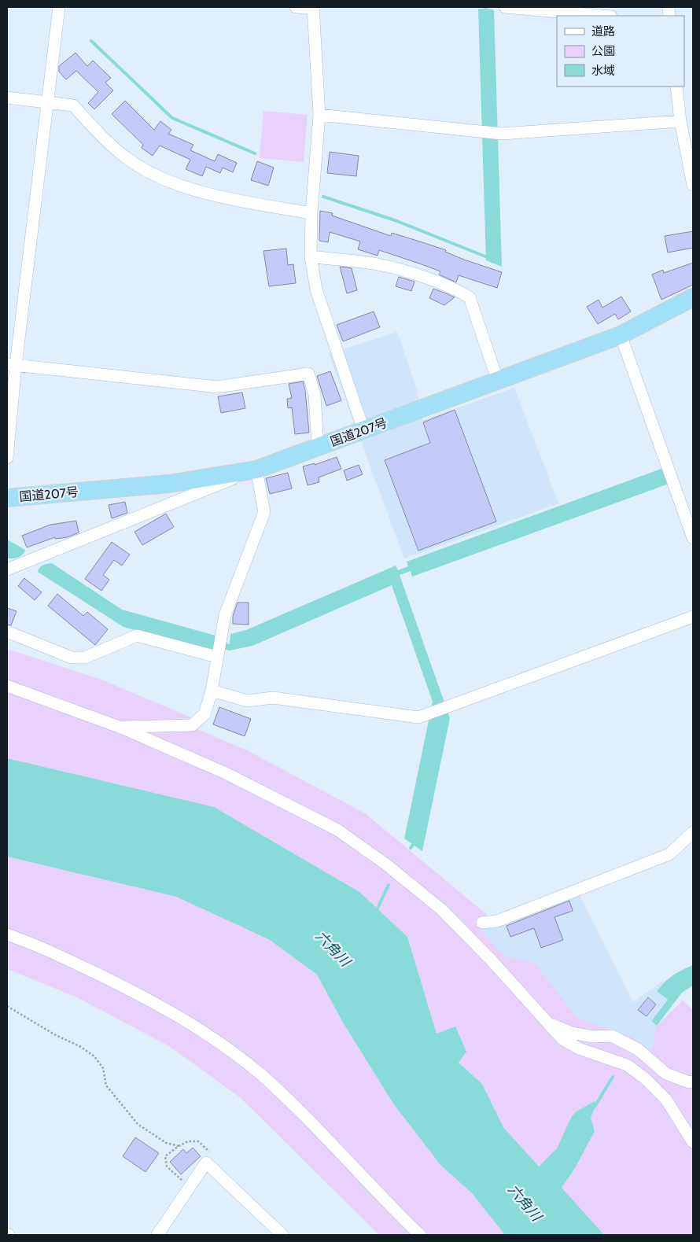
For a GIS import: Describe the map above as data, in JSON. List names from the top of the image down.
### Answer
{
  "streets": {
    "highway": ["国道207号"]
  },
  "water": ["六角川"],
  "legend": ["道路", "公園", "水域"]
}
